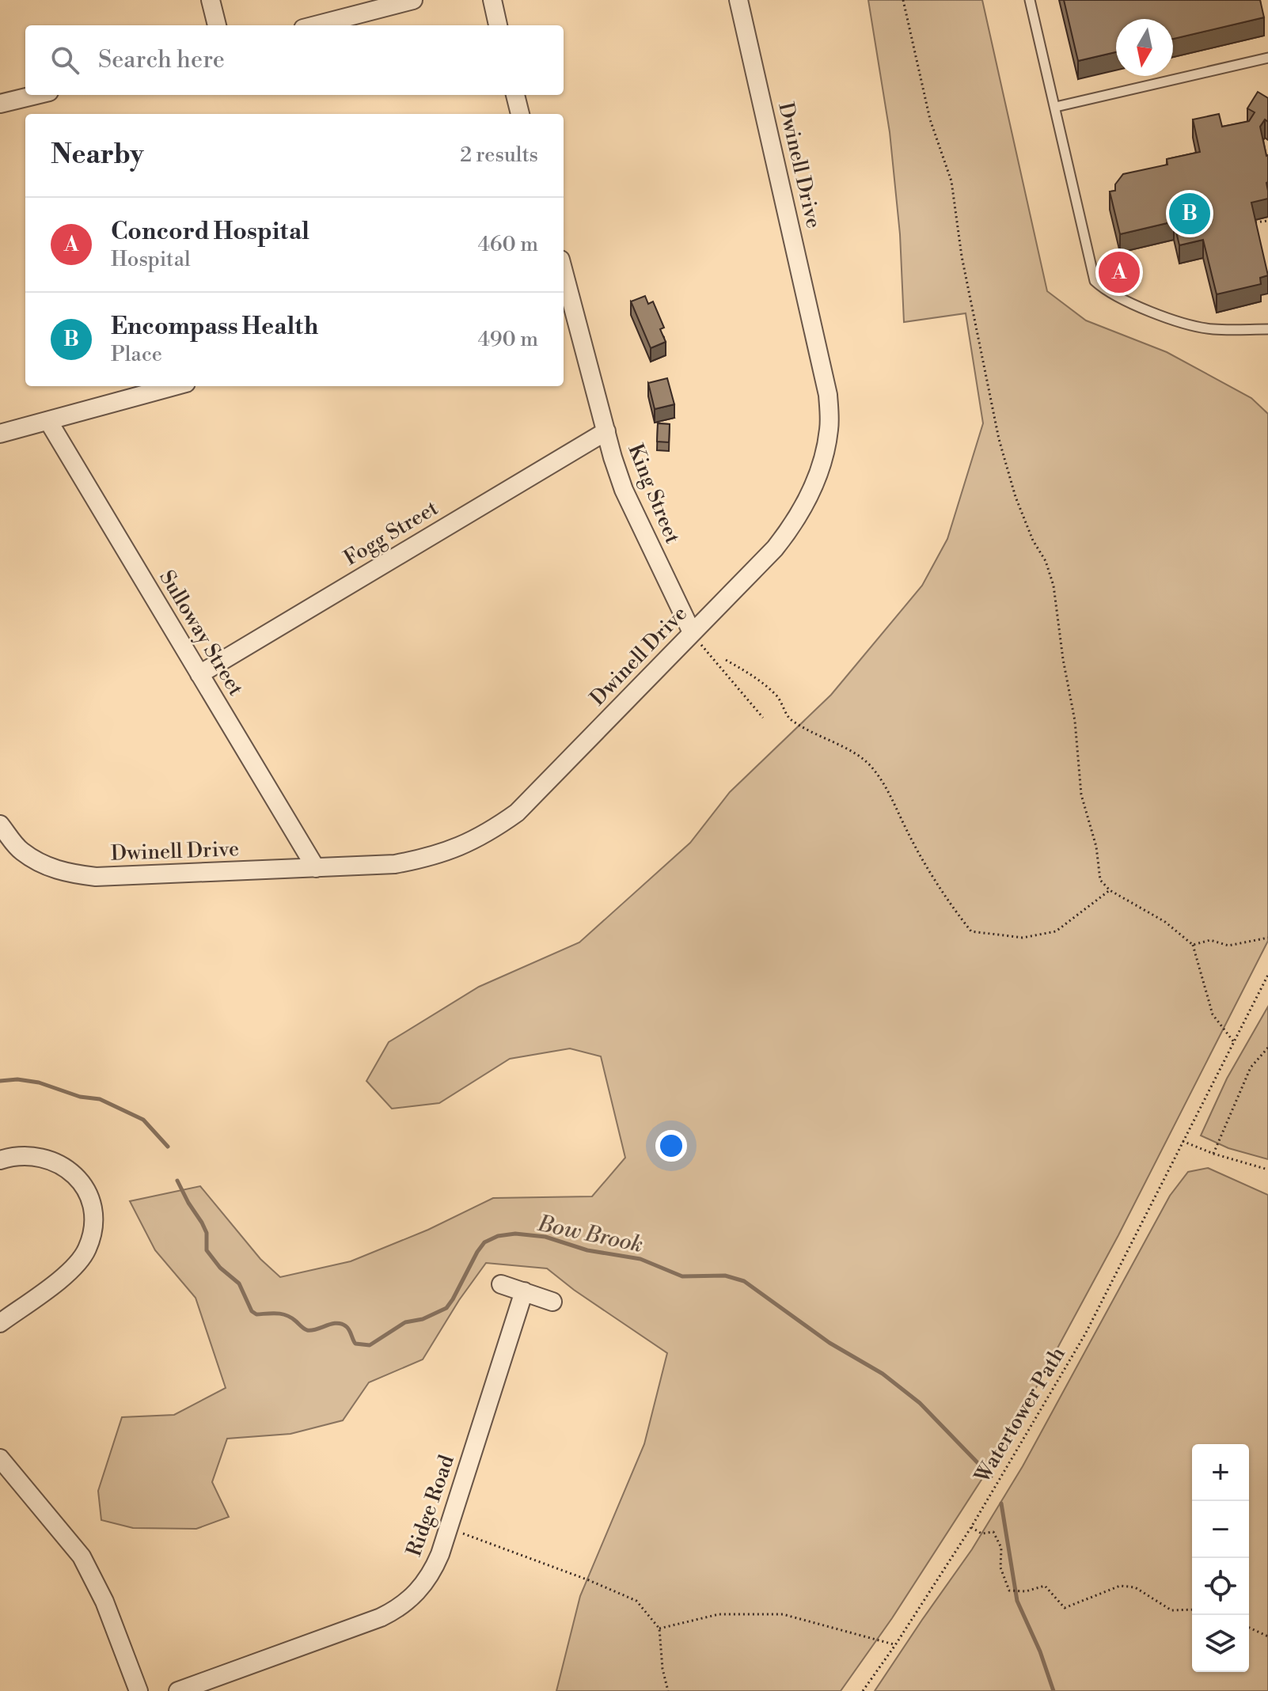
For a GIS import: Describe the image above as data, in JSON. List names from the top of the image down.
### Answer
{
  "streets": {
    "street": [
      "Dwinell Drive",
      "King Street",
      "Fogg Street",
      "Sulloway Street",
      "Ridge Road"
    ],
    "path": ["Watertower Path"]
  },
  "crossings": [
    ["Dwinell Drive", "King Street"],
    ["Dwinell Drive", "Sulloway Street"],
    ["King Street", "Fogg Street"],
    ["Fogg Street", "Sulloway Street"]
  ],
  "water": ["Bow Brook"],
  "north": "bottom",
  "page": {
    "search": "Search here",
    "heading": ["Nearby", "2 results"],
    "pins": ["B", "A"],
    "list": [
      {
        "mark": "A",
        "name": "Concord Hospital",
        "note": "Hospital",
        "value": "460 m"
      },
      {
        "mark": "B",
        "name": "Encompass Health",
        "note": "Place",
        "value": "490 m"
      }
    ],
    "map_buttons": ["+", "−"]
  }
}
